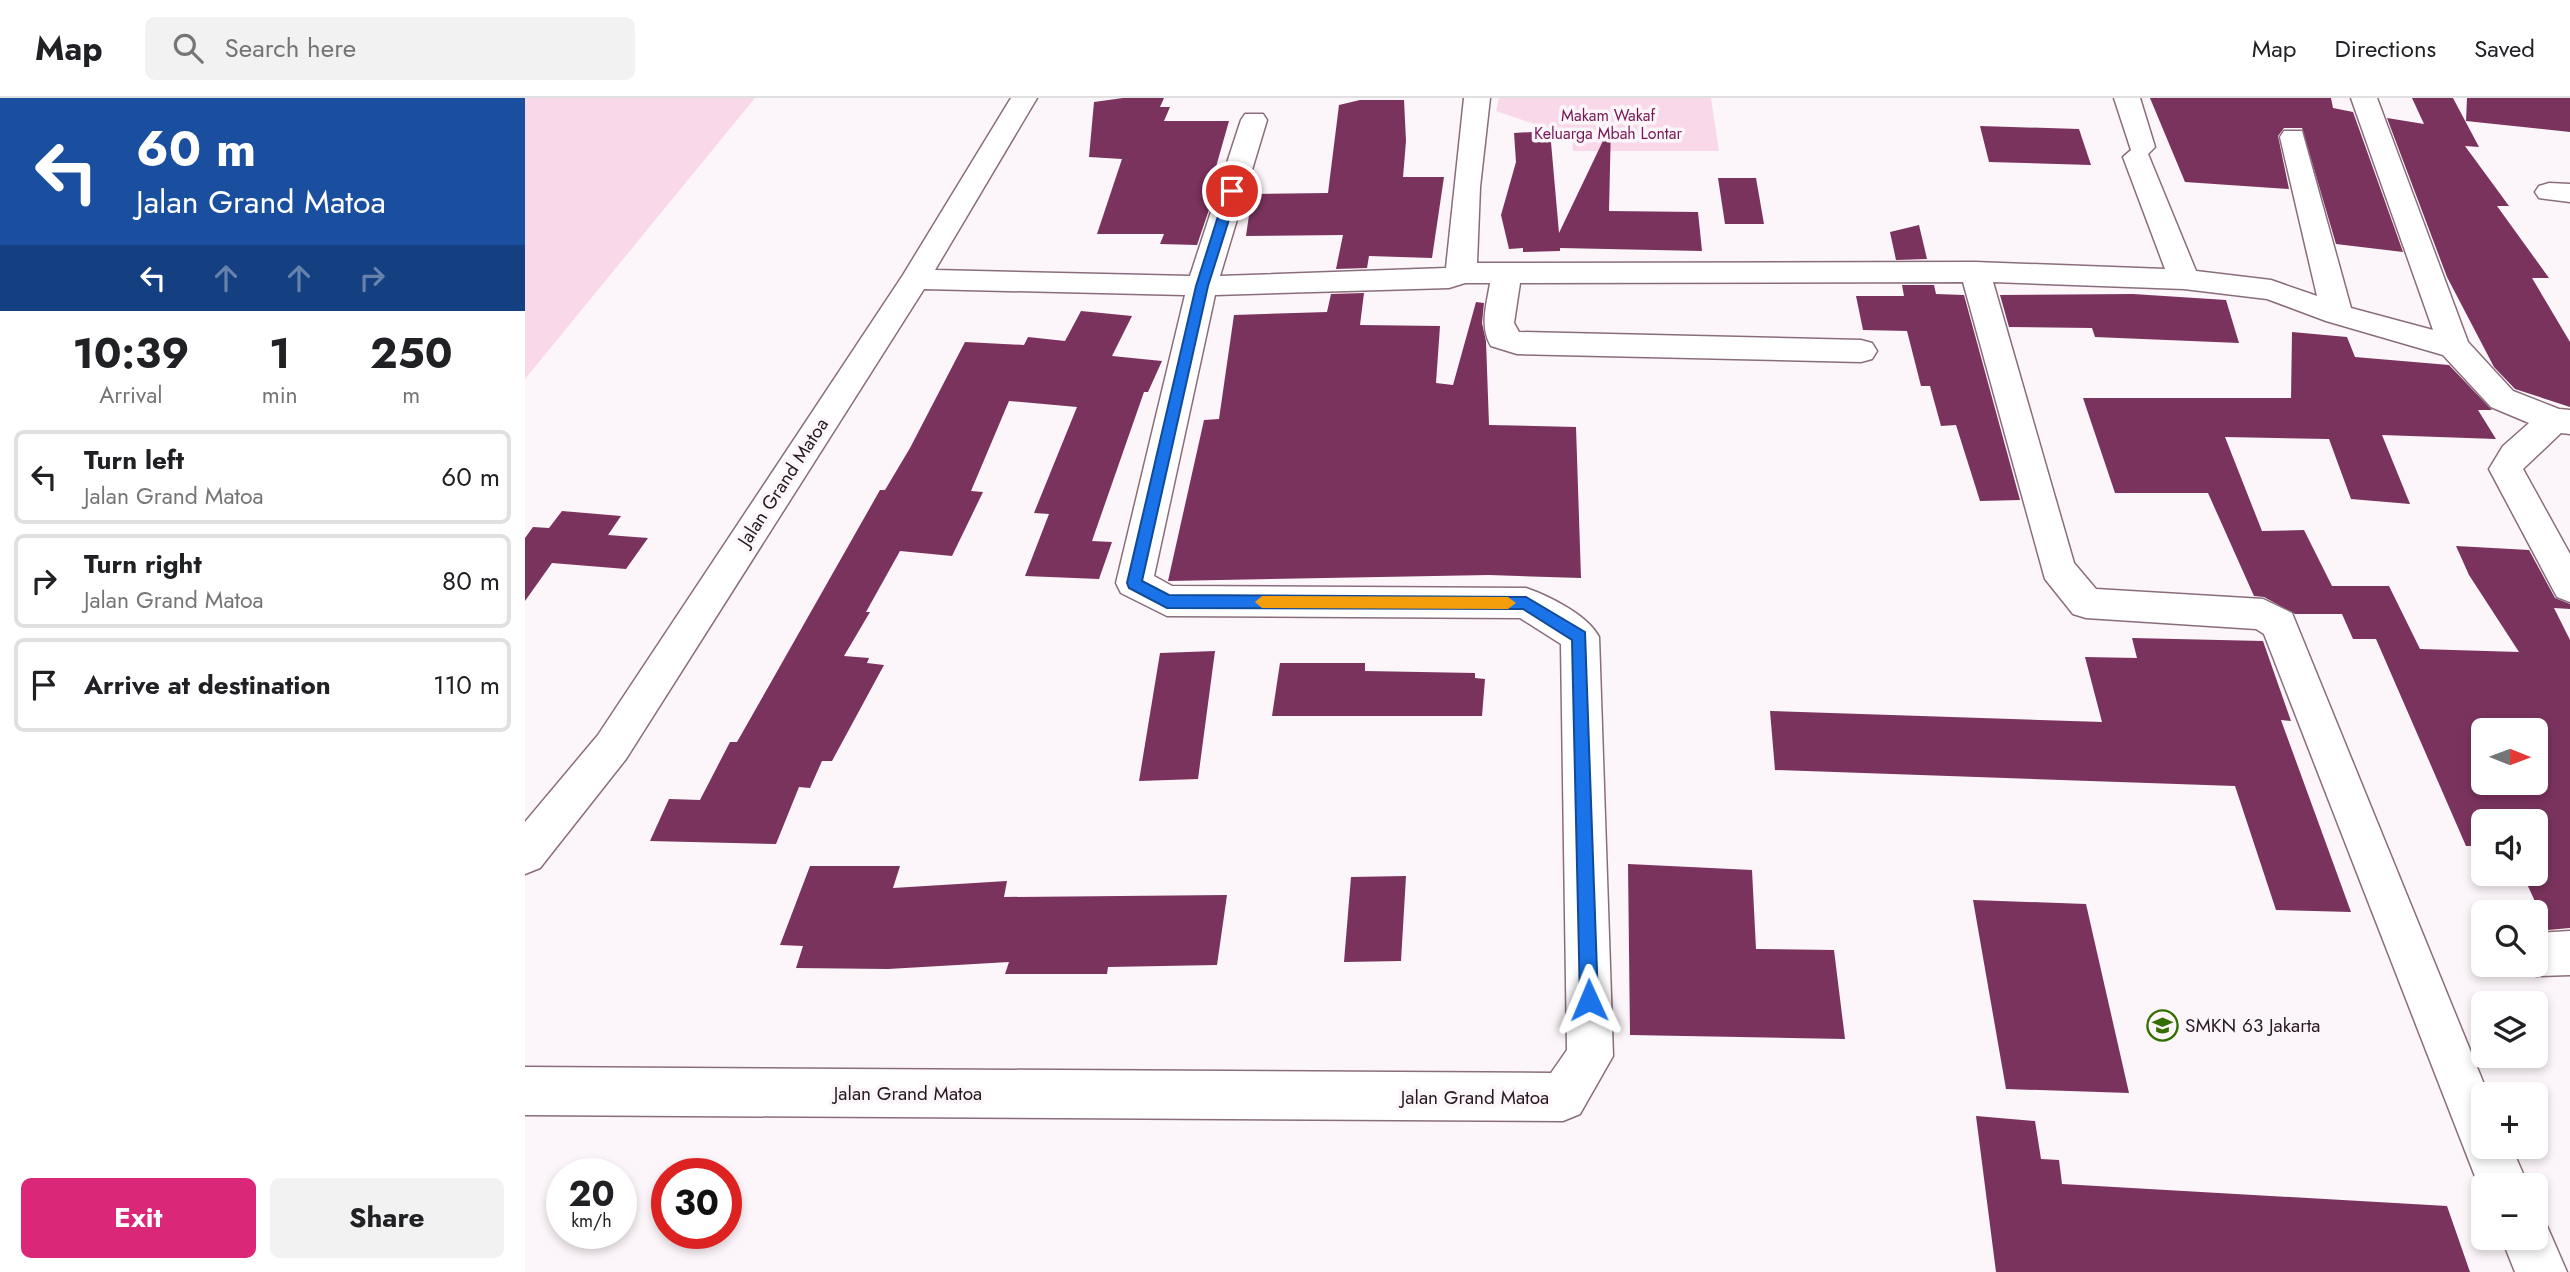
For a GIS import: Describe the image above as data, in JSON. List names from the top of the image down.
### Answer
{
  "streets": {
    "street": ["Jalan Grand Matoa"]
  },
  "parks": ["Makam Wakaf Keluarga Mbah Lontar"],
  "places": {
    "school or university": ["SMKN 63 Jakarta"]
  },
  "north": "right",
  "page": {
    "header": "Map",
    "search": "Search here",
    "nav": ["Map", "Directions", "Saved"],
    "turn": ["60 m", "Jalan Grand Matoa"],
    "eta": [
      "10:39",
      "Arrival",
      "1",
      "min",
      "250",
      "m"
    ],
    "list": [
      {
        "name": "Turn left",
        "note": "Jalan Grand Matoa",
        "value": "60 m"
      },
      {
        "name": "Turn right",
        "note": "Jalan Grand Matoa",
        "value": "80 m"
      },
      {
        "name": "Arrive at destination",
        "value": "110 m"
      }
    ],
    "map_buttons": ["+", "−"],
    "speed": "20 km/h",
    "limit": "30",
    "buttons": ["Exit", "Share"]
  }
}
